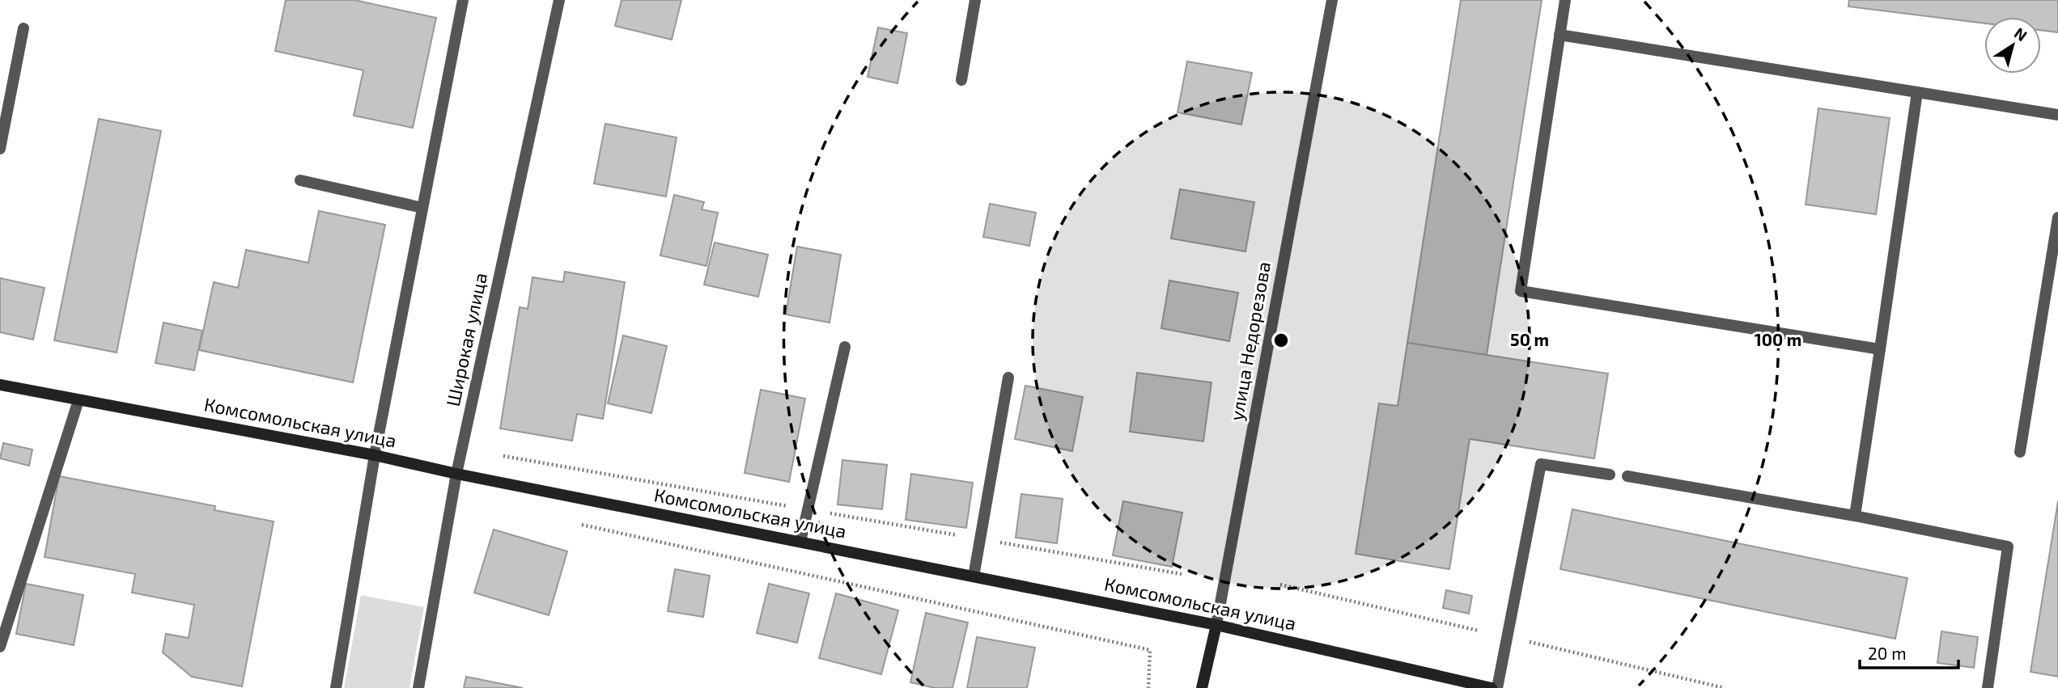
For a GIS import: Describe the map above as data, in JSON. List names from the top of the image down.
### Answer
{
  "streets": {
    "main road": ["улица Недорезова", "Комсомольская улица"],
    "street": ["Широкая улица"]
  },
  "crossings": [
    ["Широкая улица", "Комсомольская улица"],
    ["улица Недорезова", "Комсомольская улица"]
  ],
  "scale_bar": "20 m",
  "north": "top right",
  "rings": ["50 m", "100 m"]
}
